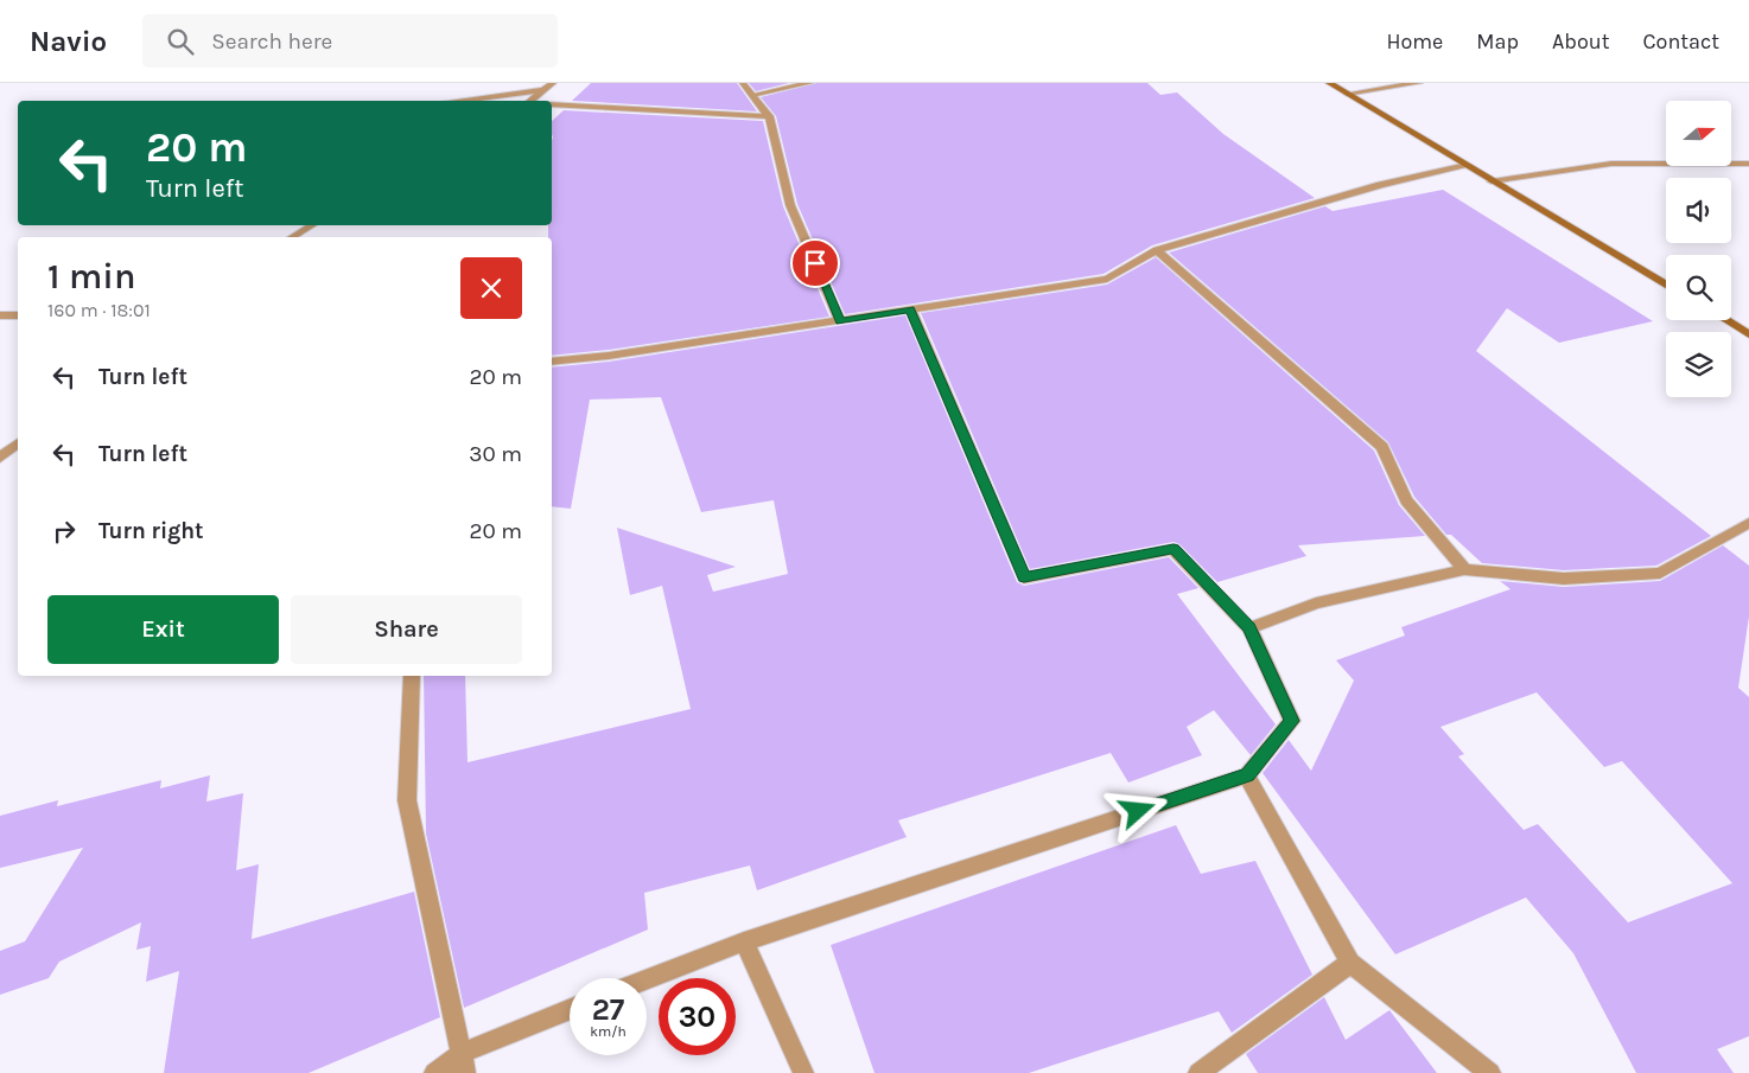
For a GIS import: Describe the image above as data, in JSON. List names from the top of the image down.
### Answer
{
  "north": "right",
  "page": {
    "header": "Navio",
    "search": "Search here",
    "nav": [
      "Home",
      "Map",
      "About",
      "Contact"
    ],
    "turn": ["20 m", "Turn left"],
    "heading": ["1 min", "160 m · 18:01"],
    "list": [
      {
        "name": "Turn left",
        "value": "20 m"
      },
      {
        "name": "Turn left",
        "value": "30 m"
      },
      {
        "name": "Turn right",
        "value": "20 m"
      }
    ],
    "buttons": ["Exit", "Share"],
    "speed": "27 km/h",
    "limit": "30"
  }
}
